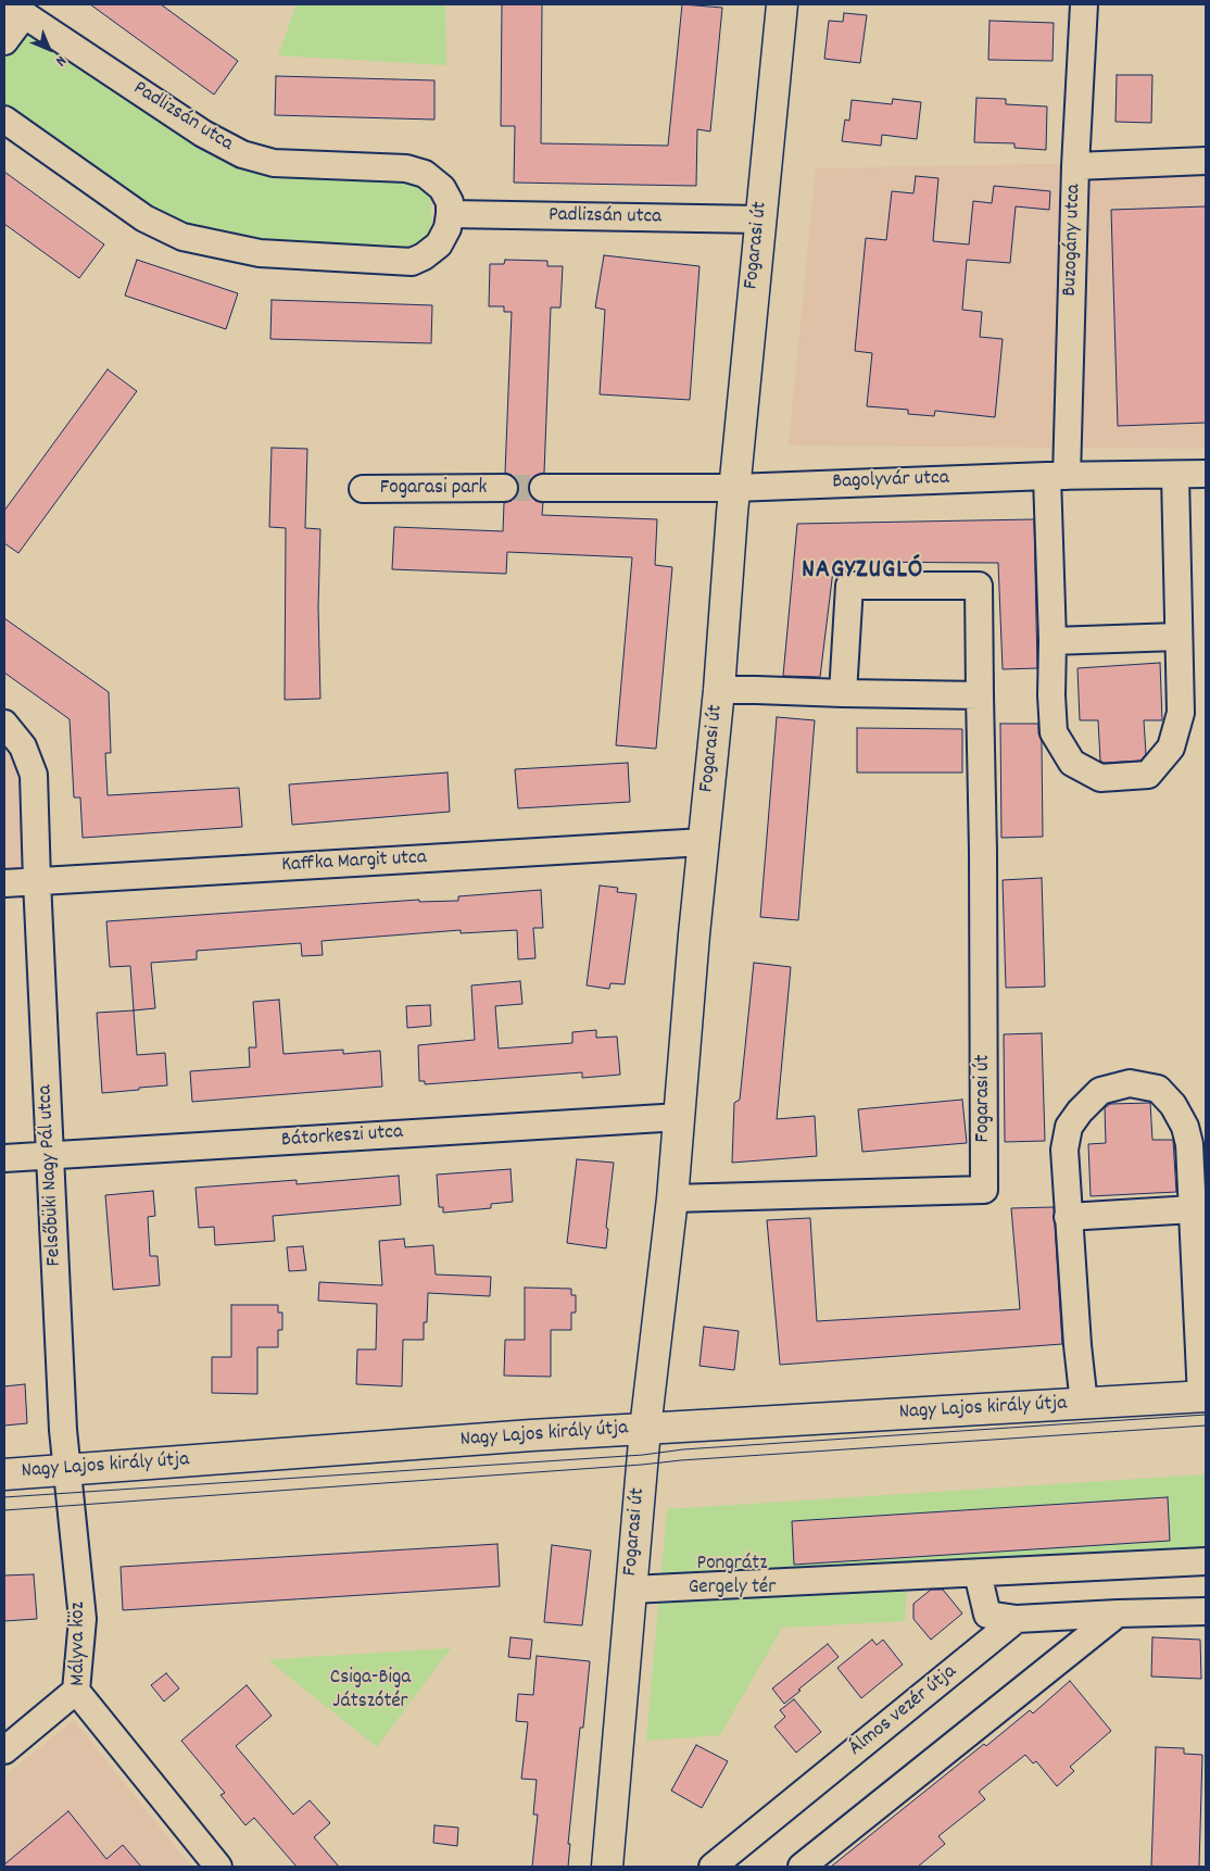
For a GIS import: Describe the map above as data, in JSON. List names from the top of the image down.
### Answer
{
  "streets": {
    "main road": ["Fogarasi út", "Nagy Lajos király útja"],
    "street": [
      "Padlizsán utca",
      "Buzogány utca",
      "Bagolyvár utca",
      "Fogarasi park",
      "Kaffka Margit utca",
      "Bátorkeszi utca",
      "Felsőbüki Nagy Pál utca",
      "Mályva köz",
      "Álmos vezér útja"
    ]
  },
  "crossings": [
    ["Padlizsán utca", "Fogarasi út"],
    ["Buzogány utca", "Bagolyvár utca"],
    ["Fogarasi út", "Bagolyvár utca"],
    ["Fogarasi út", "Kaffka Margit utca"],
    ["Fogarasi út", "Bátorkeszi utca"],
    ["Fogarasi út", "Nagy Lajos király útja"],
    ["Kaffka Margit utca", "Felsőbüki Nagy Pál utca"],
    ["Bátorkeszi utca", "Felsőbüki Nagy Pál utca"],
    ["Felsőbüki Nagy Pál utca", "Nagy Lajos király útja"],
    ["Felsőbüki Nagy Pál utca", "Mályva köz"],
    ["Nagy Lajos király útja", "Mályva köz"]
  ],
  "districts": ["NAGYZUGLÓ"],
  "parks": ["Pongrátz Gergely tér", "Csiga-Biga Játszótér"],
  "north": "bottom right"
}
